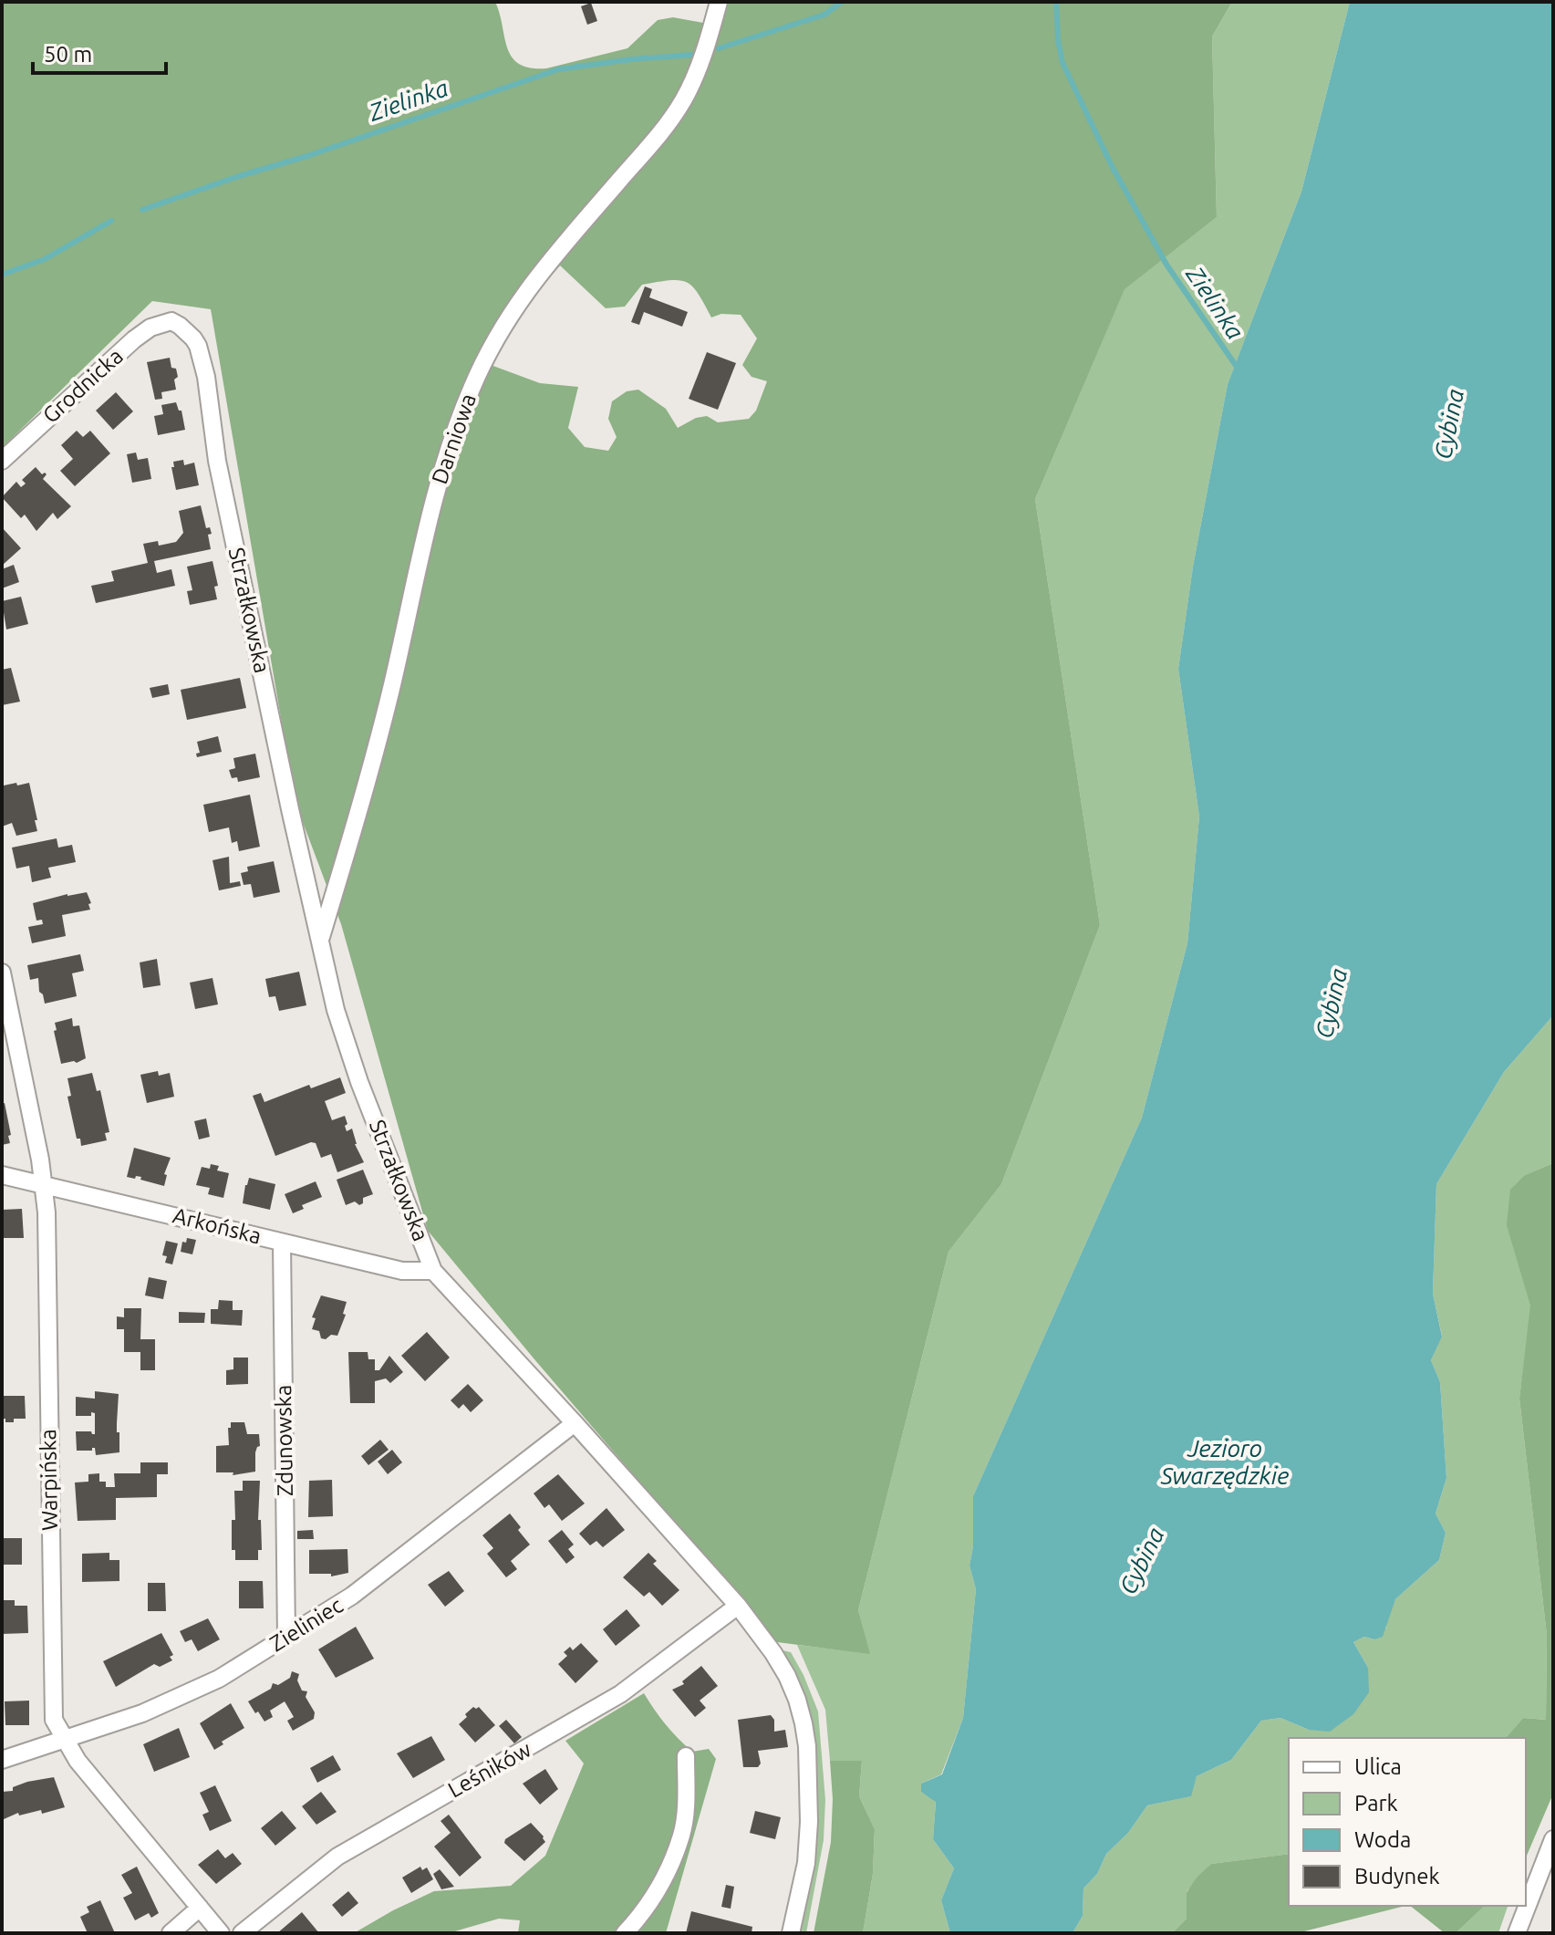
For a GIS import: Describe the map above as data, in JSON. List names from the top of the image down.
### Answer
{
  "streets": {
    "street": [
      "Grodnicka",
      "Darniowa",
      "Strzałkowska",
      "Arkońska",
      "Zdunowska",
      "Warpińska",
      "Zieliniec",
      "Leśników"
    ]
  },
  "crossings": [
    ["Grodnicka", "Strzałkowska"],
    ["Darniowa", "Strzałkowska"],
    ["Strzałkowska", "Arkońska"],
    ["Strzałkowska", "Zieliniec"],
    ["Strzałkowska", "Leśników"],
    ["Arkońska", "Zdunowska"],
    ["Arkońska", "Warpińska"],
    ["Zdunowska", "Zieliniec"],
    ["Warpińska", "Zieliniec"]
  ],
  "water": ["Zielinka", "Cybina", "Jezioro Swarzędzkie"],
  "legend": [
    "Ulica",
    "Park",
    "Woda",
    "Budynek"
  ],
  "scale_bar": "50 m"
}
